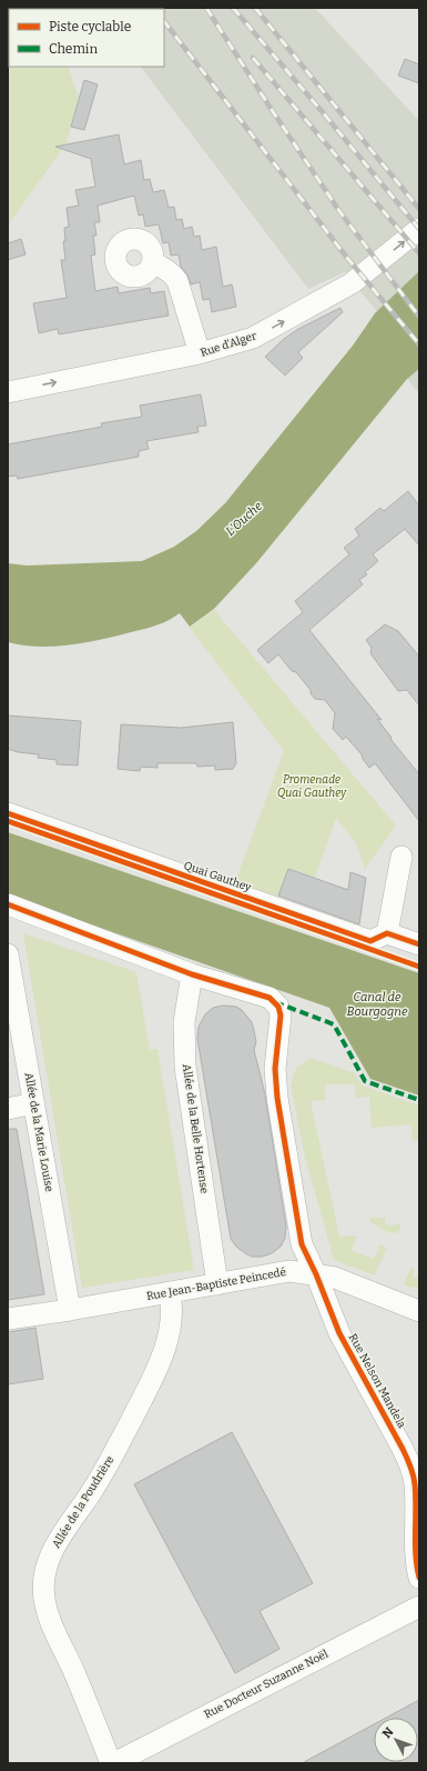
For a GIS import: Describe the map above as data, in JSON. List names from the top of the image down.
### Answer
{
  "streets": {
    "street": [
      "Rue d'Alger",
      "Quai Gauthey",
      "Allée de la Belle Hortense",
      "Allée de la Marie Louise",
      "Rue Jean-Baptiste Peincedé",
      "Rue Nelson Mandela",
      "Allée de la Poudrière",
      "Rue Docteur Suzanne Noël"
    ]
  },
  "crossings": [
    ["Allée de la Belle Hortense", "Rue Jean-Baptiste Peincedé"],
    ["Allée de la Belle Hortense", "Rue Nelson Mandela"],
    ["Allée de la Marie Louise", "Rue Jean-Baptiste Peincedé"],
    ["Rue Jean-Baptiste Peincedé", "Rue Nelson Mandela"],
    ["Rue Jean-Baptiste Peincedé", "Allée de la Poudrière"],
    ["Allée de la Poudrière", "Rue Docteur Suzanne Noël"]
  ],
  "one_way": ["Rue d'Alger"],
  "water": ["L'Ouche", "Canal de Bourgogne"],
  "parks": ["Promenade Quai Gauthey"],
  "legend": ["Piste cyclable", "Chemin"],
  "north": "top left"
}
